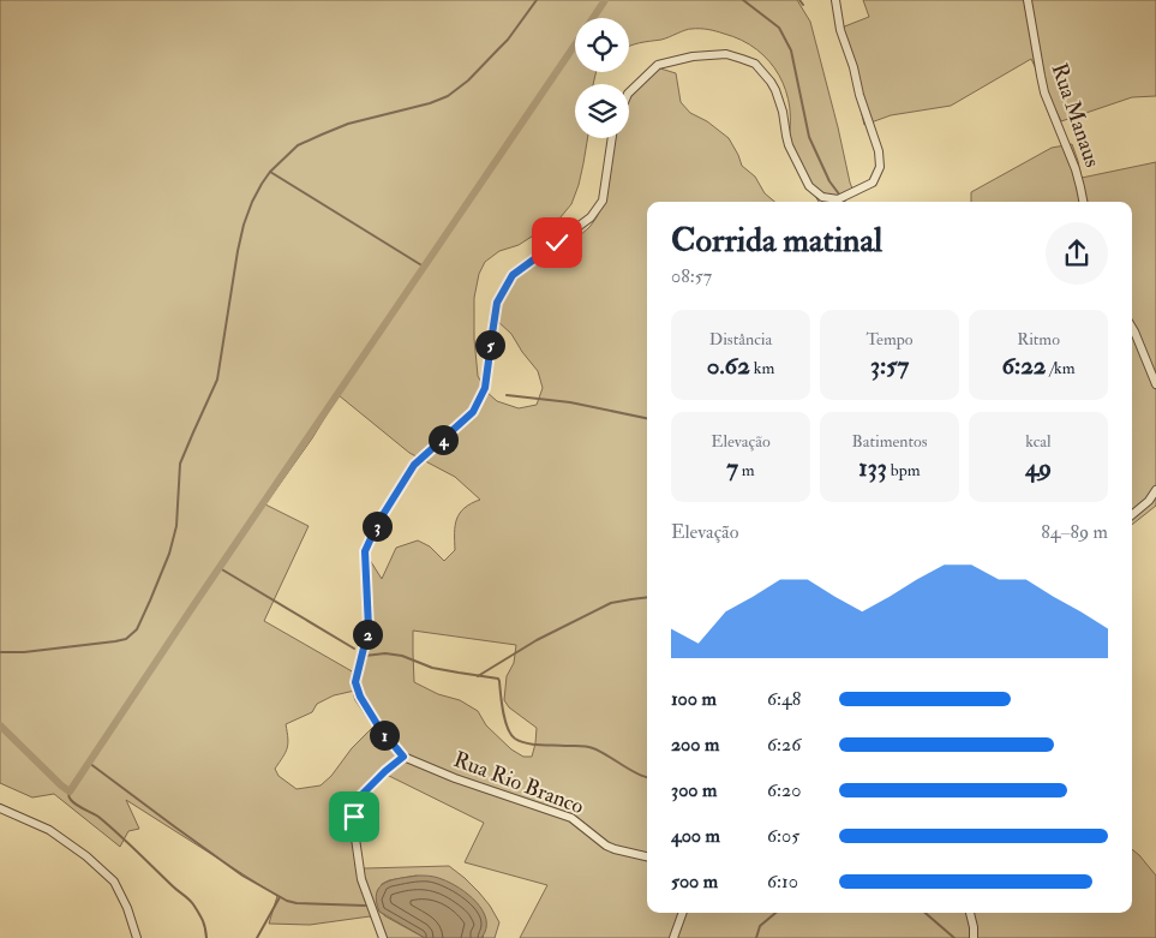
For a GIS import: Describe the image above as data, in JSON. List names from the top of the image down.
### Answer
{
  "streets": {
    "street": ["Rua Manaus", "Rua Rio Branco"]
  },
  "page": {
    "heading": ["Corrida matinal", "08:57"],
    "stats": [
      ["Distância", "0.62 km"],
      ["Tempo", "3:57"],
      ["Ritmo", "6:22 /km"],
      ["Elevação", "7 m"],
      ["Batimentos", "133 bpm"],
      ["kcal", "49"]
    ],
    "pins": [
      "5",
      "4",
      "3",
      "2",
      "1"
    ],
    "chart": ["Elevação", "84–89 m"],
    "list": [
      {
        "name": "100 m",
        "note": "6:48"
      },
      {
        "name": "200 m",
        "note": "6:26"
      },
      {
        "name": "300 m",
        "note": "6:20"
      },
      {
        "name": "400 m",
        "note": "6:05"
      },
      {
        "name": "500 m",
        "note": "6:10"
      }
    ]
  }
}
